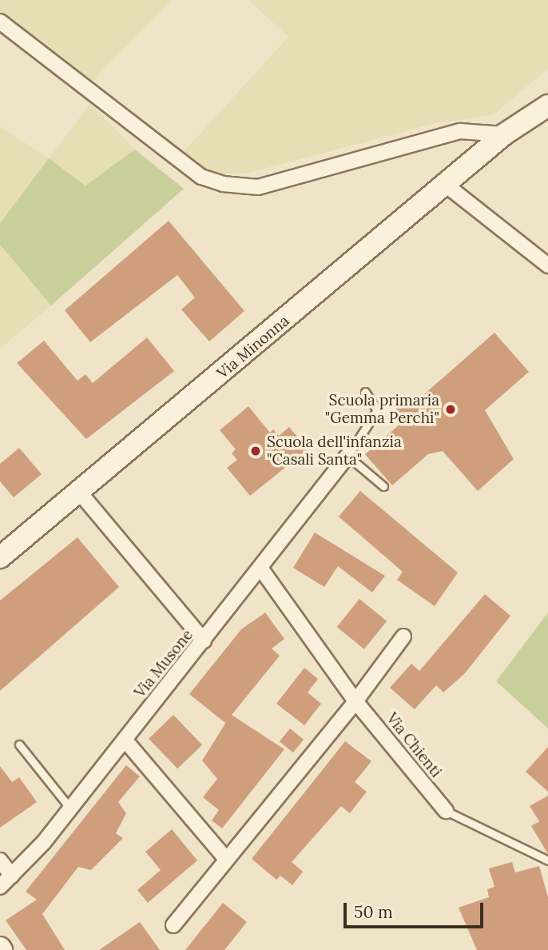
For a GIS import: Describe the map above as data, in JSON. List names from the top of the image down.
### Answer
{
  "streets": {
    "main road": ["Via Minonna"],
    "street": ["Via Musone", "Via Chienti"]
  },
  "crossings": [
    ["Via Musone", "Via Chienti"]
  ],
  "places": ["Scuola primaria \"Gemma Perchi\"", "Scuola dell'infanzia \"Casali Santa\""],
  "scale_bar": "50 m"
}
